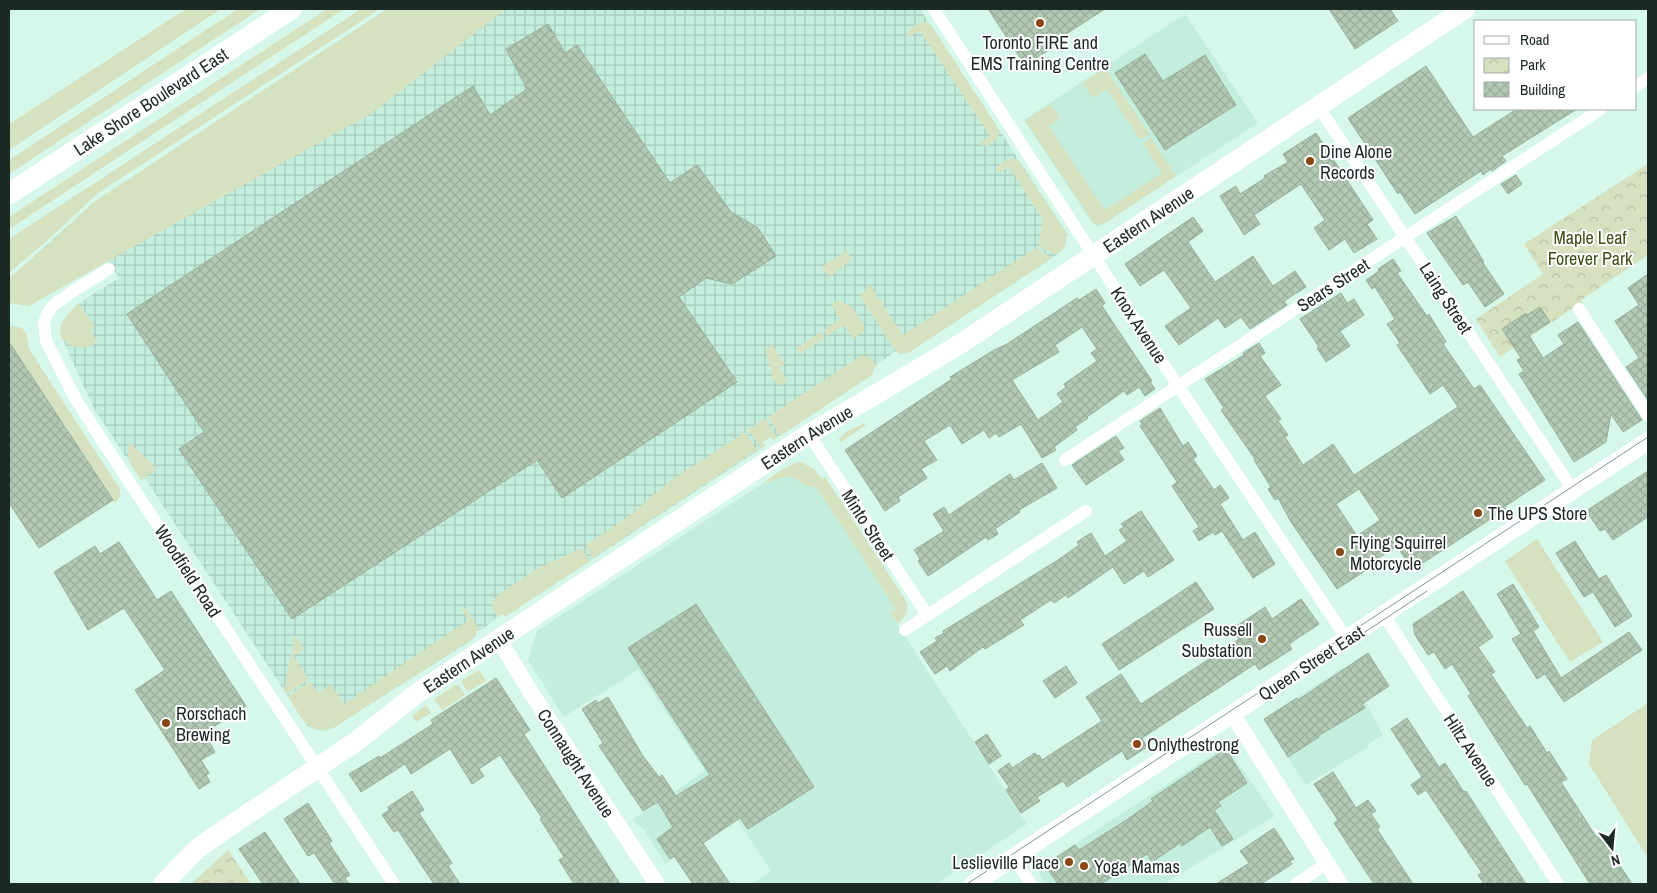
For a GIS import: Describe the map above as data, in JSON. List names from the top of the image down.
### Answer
{
  "streets": {
    "highway": ["Lake Shore Boulevard East"],
    "main road": ["Eastern Avenue", "Queen Street East"],
    "street": [
      "Sears Street",
      "Laing Street",
      "Knox Avenue",
      "Minto Street",
      "Woodfield Road",
      "Hiltz Avenue",
      "Connaught Avenue"
    ]
  },
  "crossings": [
    ["Eastern Avenue", "Laing Street"],
    ["Eastern Avenue", "Knox Avenue"],
    ["Eastern Avenue", "Minto Street"],
    ["Eastern Avenue", "Woodfield Road"],
    ["Eastern Avenue", "Connaught Avenue"],
    ["Sears Street", "Laing Street"],
    ["Sears Street", "Knox Avenue"],
    ["Laing Street", "Queen Street East"],
    ["Knox Avenue", "Queen Street East"],
    ["Queen Street East", "Hiltz Avenue"]
  ],
  "parks": ["Maple Leaf Forever Park"],
  "places": [
    "Toronto FIRE and EMS Training Centre",
    "Dine Alone Records",
    "The UPS Store",
    "Flying Squirrel Motorcycle",
    "Russell Substation",
    "Rorschach Brewing",
    "Onlythestrong",
    "Leslieville Place",
    "Yoga Mamas"
  ],
  "legend": ["Road", "Park", "Building"],
  "north": "bottom"
}
